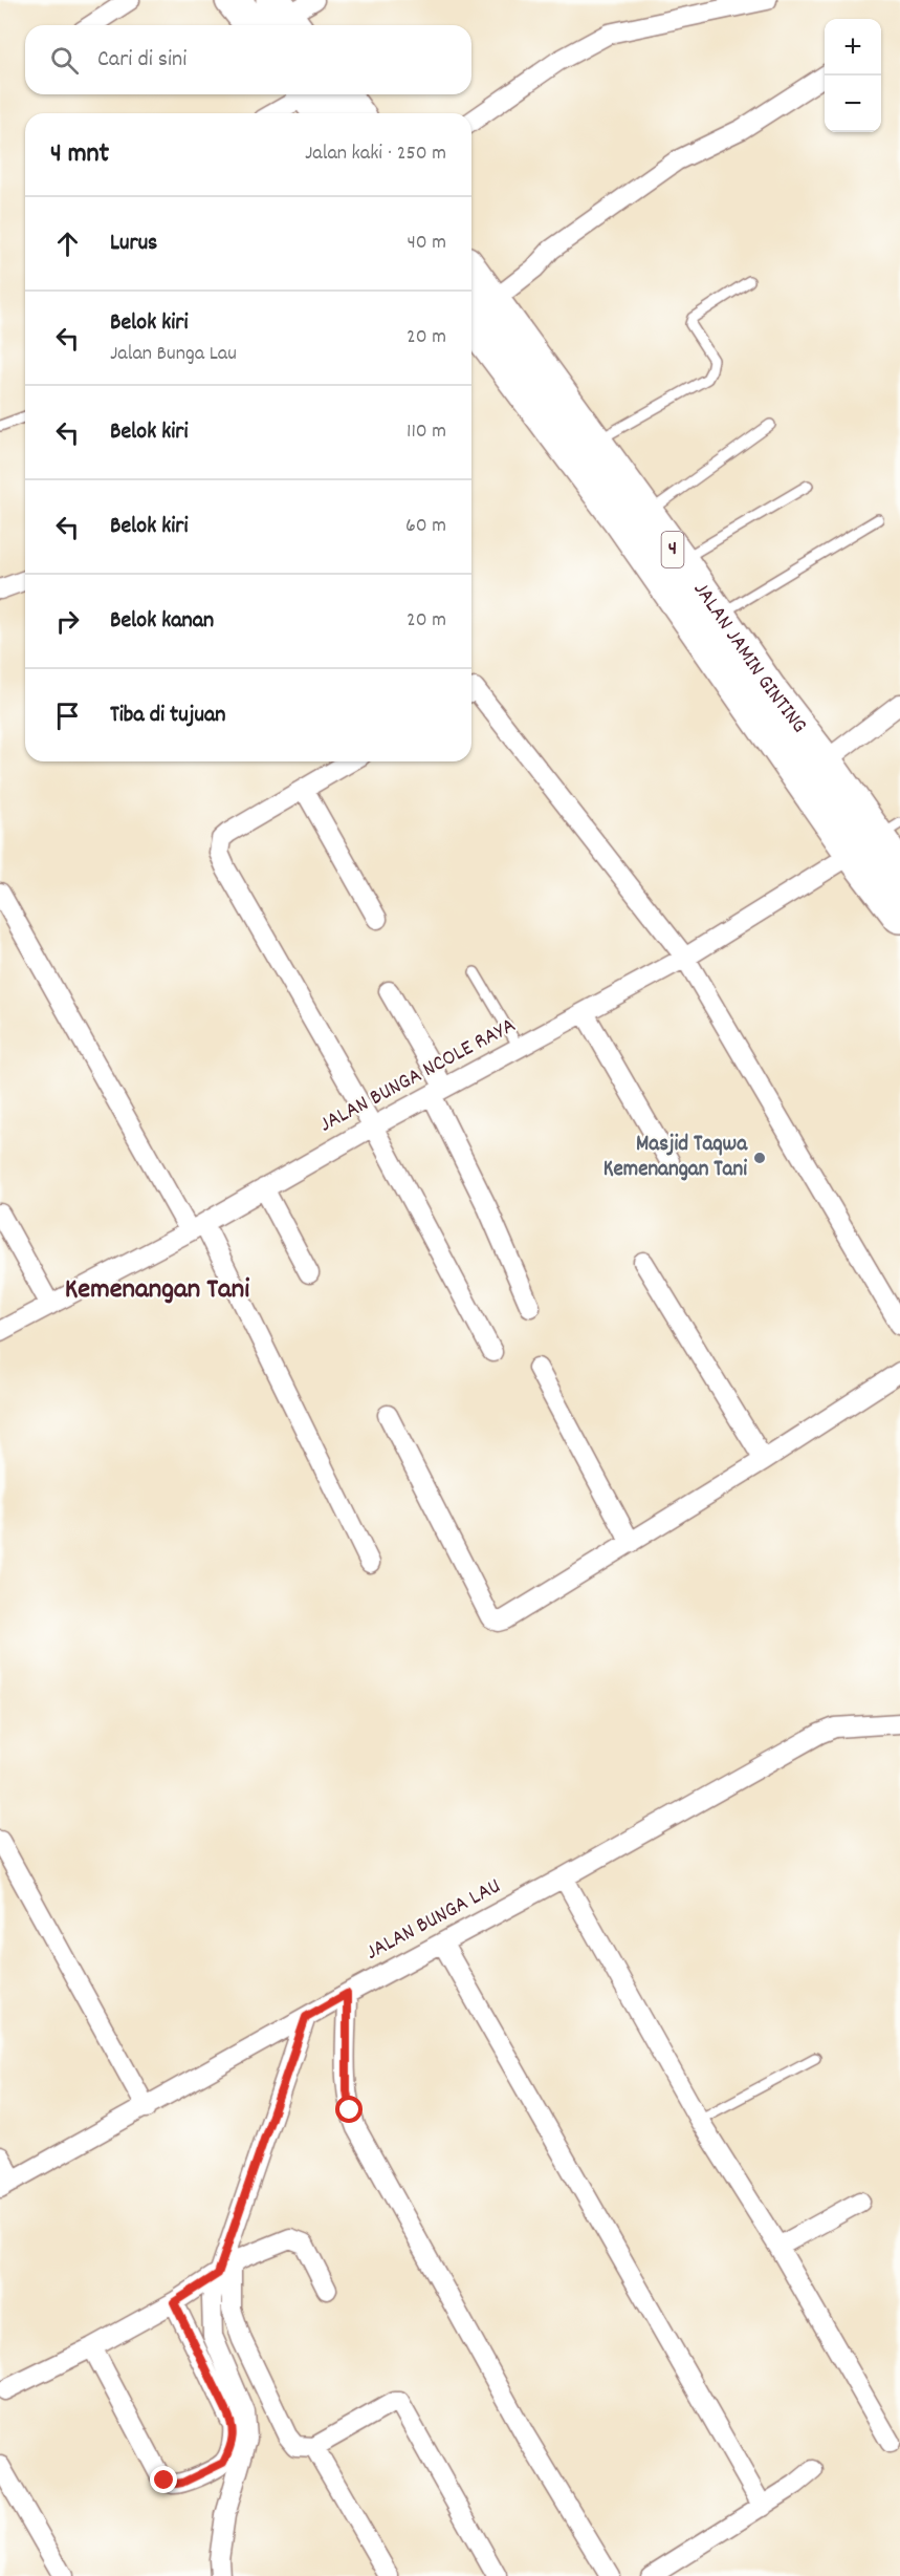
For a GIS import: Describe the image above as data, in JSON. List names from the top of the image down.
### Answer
{
  "streets": {
    "highway": ["4", "JALAN JAMIN GINTING"],
    "street": ["JALAN BUNGA NCOLE RAYA", "JALAN BUNGA LAU"]
  },
  "crossings": [
    ["JALAN JAMIN GINTING", "JALAN BUNGA NCOLE RAYA"]
  ],
  "districts": ["Kemenangan Tani"],
  "places": ["Masjid Taqwa Kemenangan Tani"],
  "page": {
    "map_buttons": ["+", "−"],
    "search": "Cari di sini",
    "heading": ["4 mnt", "Jalan kaki · 250 m"],
    "list": [
      ["Lurus", "40 m"],
      ["Belok kiri", "Jalan Bunga Lau", "20 m"],
      ["Belok kiri", "110 m"],
      ["Belok kiri", "60 m"],
      ["Belok kanan", "20 m"],
      "Tiba di tujuan"
    ]
  }
}
